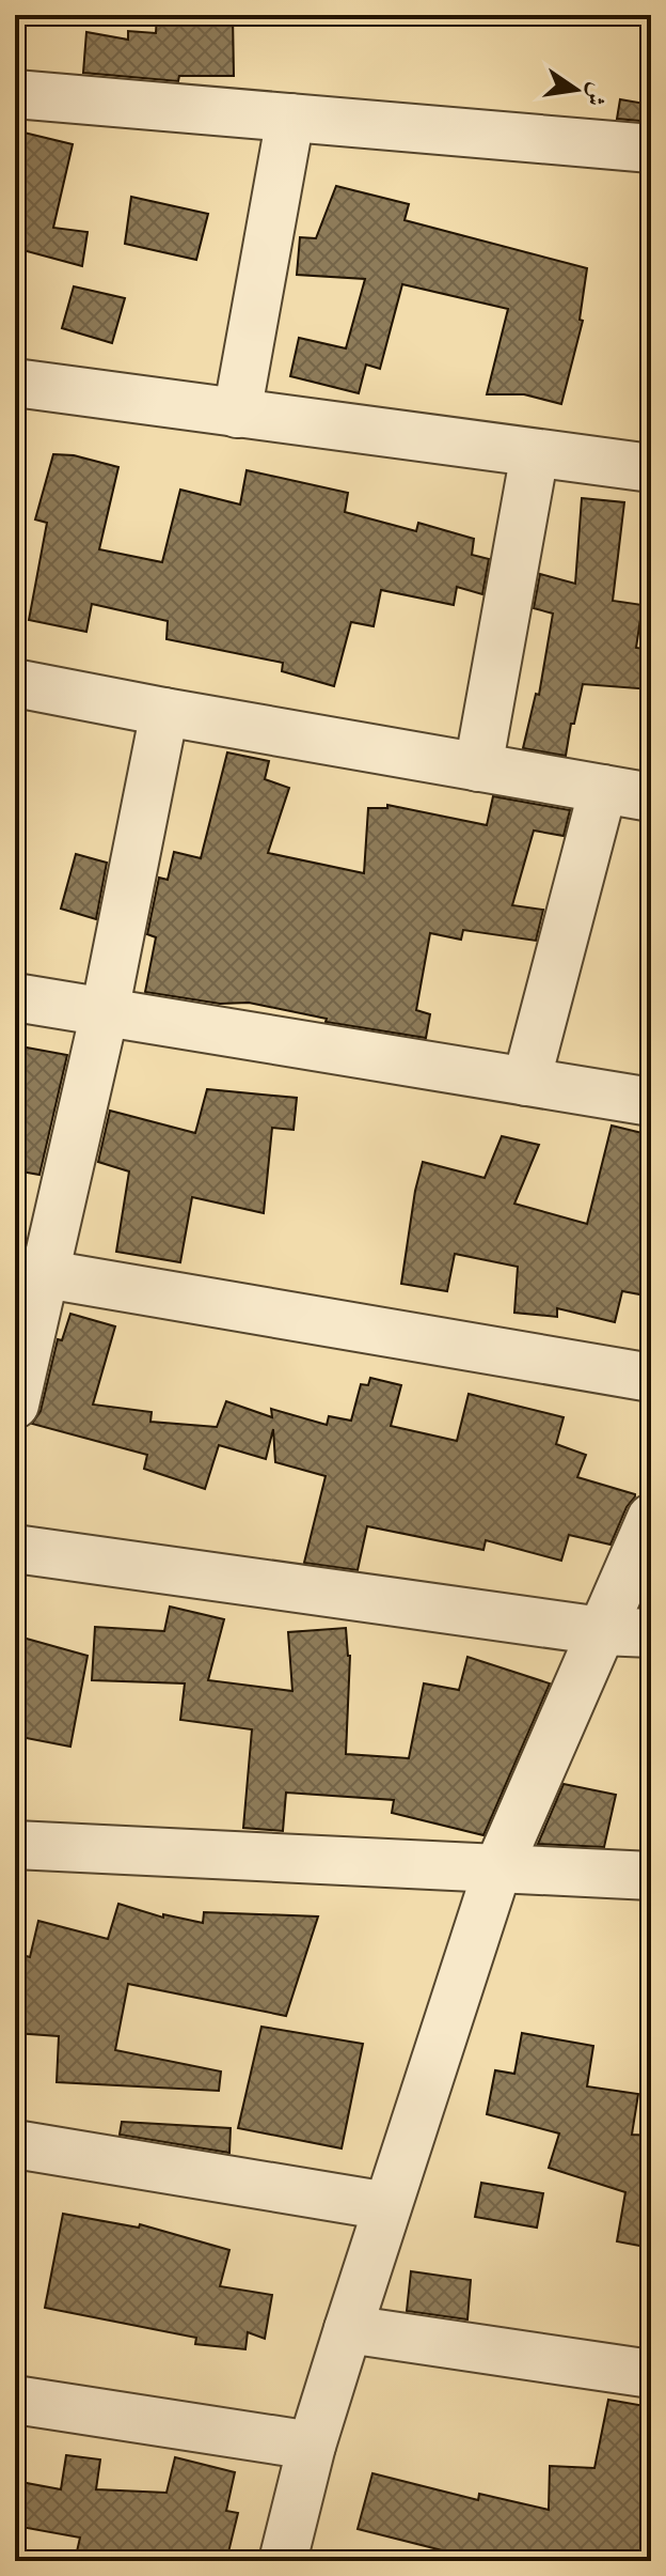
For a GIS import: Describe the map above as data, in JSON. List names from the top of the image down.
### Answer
{
  "north": "right"
}
